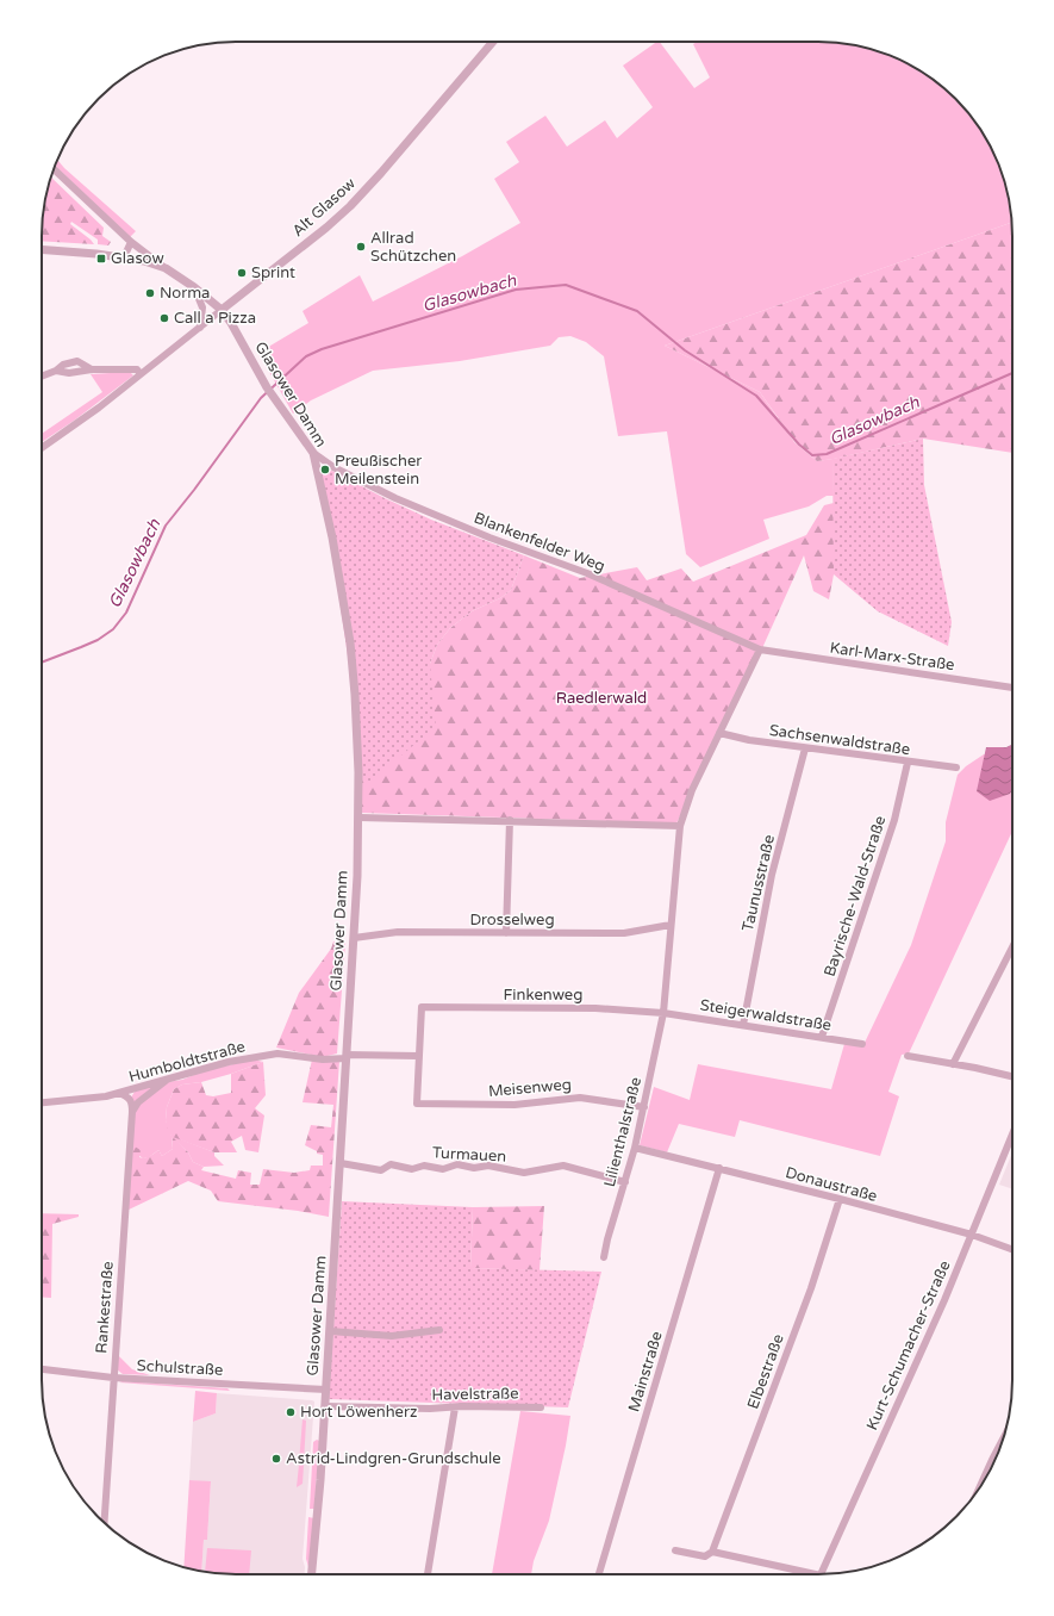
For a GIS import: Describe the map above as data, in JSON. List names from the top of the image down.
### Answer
{
  "streets": {
    "street": [
      "Alt Glasow",
      "Glasower Damm",
      "Blankenfelder Weg",
      "Karl-Marx-Straße",
      "Sachsenwaldstraße",
      "Taunusstraße",
      "Bayrische-Wald-Straße",
      "Drosselweg",
      "Finkenweg",
      "Steigerwaldstraße",
      "Humboldtstraße",
      "Meisenweg",
      "Lilienthalstraße",
      "Turmauen",
      "Donaustraße",
      "Rankestraße",
      "Kurt-Schumacher-Straße",
      "Schulstraße",
      "Mainstraße",
      "Elbestraße",
      "Havelstraße"
    ]
  },
  "crossings": [
    ["Alt Glasow", "Glasower Damm"],
    ["Glasower Damm", "Blankenfelder Weg"],
    ["Glasower Damm", "Drosselweg"],
    ["Glasower Damm", "Humboldtstraße"],
    ["Glasower Damm", "Turmauen"],
    ["Glasower Damm", "Schulstraße"],
    ["Glasower Damm", "Havelstraße"],
    ["Blankenfelder Weg", "Karl-Marx-Straße"],
    ["Blankenfelder Weg", "Lilienthalstraße"],
    ["Karl-Marx-Straße", "Lilienthalstraße"],
    ["Sachsenwaldstraße", "Taunusstraße"],
    ["Sachsenwaldstraße", "Bayrische-Wald-Straße"],
    ["Sachsenwaldstraße", "Lilienthalstraße"],
    ["Taunusstraße", "Steigerwaldstraße"],
    ["Bayrische-Wald-Straße", "Steigerwaldstraße"],
    ["Drosselweg", "Lilienthalstraße"],
    ["Finkenweg", "Steigerwaldstraße"],
    ["Finkenweg", "Humboldtstraße"],
    ["Finkenweg", "Meisenweg"],
    ["Finkenweg", "Lilienthalstraße"],
    ["Steigerwaldstraße", "Lilienthalstraße"],
    ["Humboldtstraße", "Meisenweg"],
    ["Meisenweg", "Lilienthalstraße"],
    ["Lilienthalstraße", "Turmauen"],
    ["Lilienthalstraße", "Donaustraße"],
    ["Donaustraße", "Kurt-Schumacher-Straße"],
    ["Donaustraße", "Mainstraße"],
    ["Donaustraße", "Elbestraße"],
    ["Rankestraße", "Schulstraße"]
  ],
  "water": ["Glasowbach"],
  "parks": ["Raedlerwald"],
  "places": {
    "other": [
      "Allrad Schützchen",
      "Sprint",
      "Norma",
      "Call a Pizza",
      "Preußischer Meilenstein",
      "Hort Löwenherz",
      "Astrid-Lindgren-Grundschule"
    ],
    "transit": ["Glasow"]
  }
}
